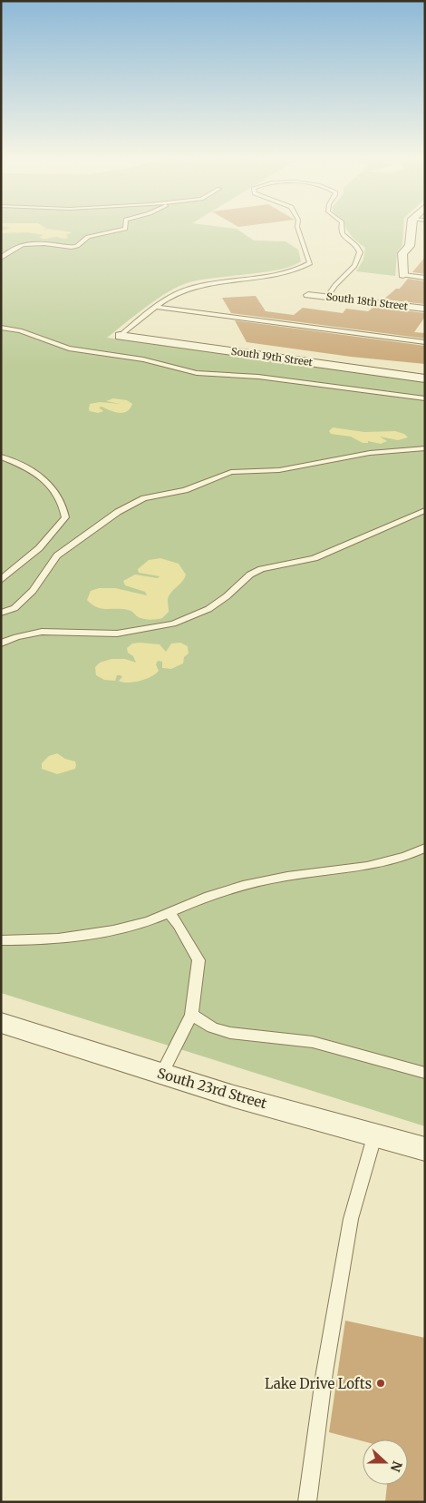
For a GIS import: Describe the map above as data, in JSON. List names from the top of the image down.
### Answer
{
  "streets": {
    "street": ["South 18th Street", "South 19th Street", "South 23rd Street"]
  },
  "places": ["Lake Drive Lofts"],
  "north": "right"
}
